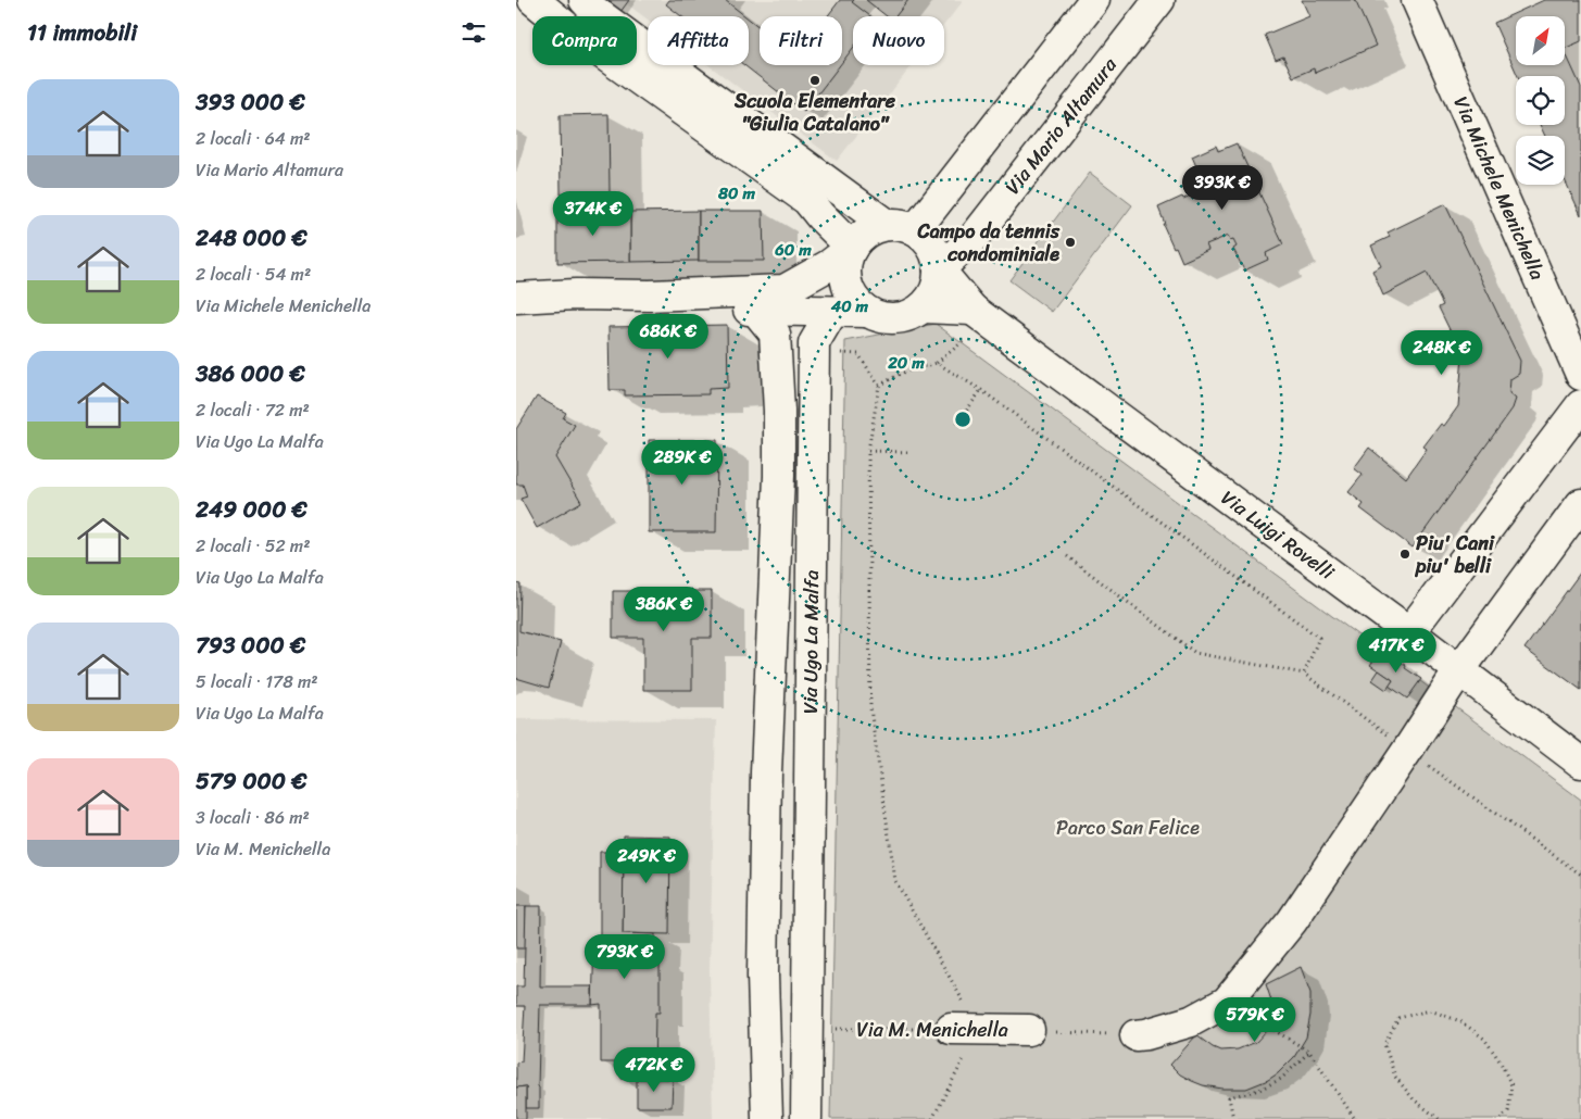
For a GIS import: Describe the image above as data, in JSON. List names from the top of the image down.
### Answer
{
  "streets": {
    "street": [
      "Via Mario Altamura",
      "Via Michele Menichella",
      "Via Luigi Rovelli",
      "Via Ugo La Malfa",
      "Via M. Menichella"
    ]
  },
  "parks": ["Parco San Felice"],
  "places": ["Scuola Elementare \"Giulia Catalano\"", "Campo da tennis condominiale", "Piu' Cani piu' belli"],
  "north": "top right",
  "page": {
    "heading": "11 immobili",
    "chip": [
      "Compra",
      "Affitta",
      "Filtri",
      "Nuovo"
    ],
    "list": [
      {
        "name": "393 000 €",
        "note": "2 locali · 64 m² · Via Mario Altamura"
      },
      {
        "name": "248 000 €",
        "note": "2 locali · 54 m² · Via Michele Menichella"
      },
      {
        "name": "386 000 €",
        "note": "2 locali · 72 m² · Via Ugo La Malfa"
      },
      {
        "name": "249 000 €",
        "note": "2 locali · 52 m² · Via Ugo La Malfa"
      },
      {
        "name": "793 000 €",
        "note": "5 locali · 178 m² · Via Ugo La Malfa"
      },
      {
        "name": "579 000 €",
        "note": "3 locali · 86 m² · Via M. Menichella"
      }
    ],
    "price": [
      "393K €",
      "374K €",
      "686K €",
      "248K €",
      "289K €",
      "386K €",
      "417K €",
      "249K €",
      "793K €",
      "579K €",
      "472K €"
    ]
  },
  "rings": [
    "80 m",
    "60 m",
    "40 m",
    "20 m"
  ]
}
